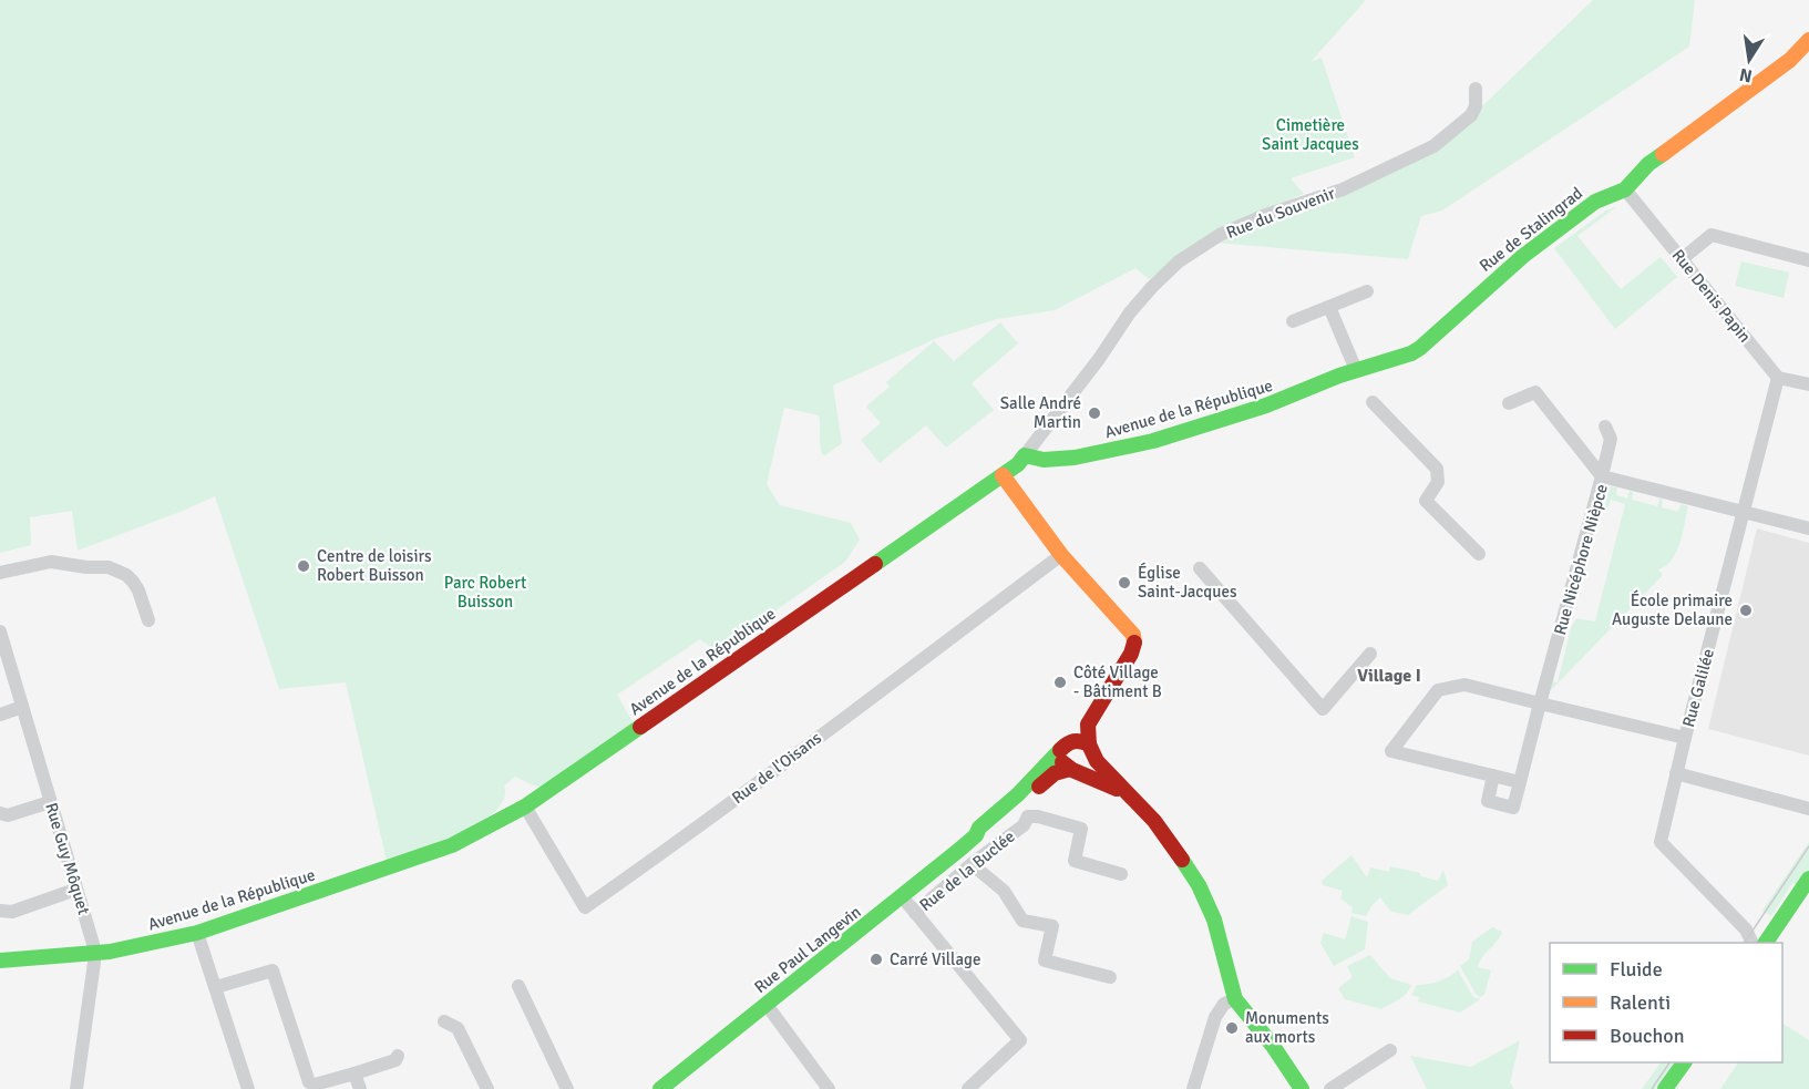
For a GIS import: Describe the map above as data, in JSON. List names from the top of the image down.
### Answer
{
  "streets": {
    "street": [
      "Rue du Souvenir",
      "Rue de Stalingrad",
      "Rue Denis Papin",
      "Avenue de la République",
      "Rue Nicéphore Nièpce",
      "Rue Galilée",
      "Rue de l'Oisans",
      "Rue Guy Môquet",
      "Rue de la Buclée",
      "Rue Paul Langevin"
    ]
  },
  "crossings": [
    ["Rue du Souvenir", "Avenue de la République"],
    ["Rue de Stalingrad", "Rue Denis Papin"],
    ["Rue de Stalingrad", "Avenue de la République"],
    ["Rue Denis Papin", "Rue Galilée"],
    ["Avenue de la République", "Rue de l'Oisans"],
    ["Avenue de la République", "Rue Guy Môquet"],
    ["Rue Nicéphore Nièpce", "Rue Galilée"],
    ["Rue de la Buclée", "Rue Paul Langevin"]
  ],
  "districts": ["Village I"],
  "parks": ["Cimetière Saint Jacques", "Parc Robert Buisson"],
  "places": [
    "Salle André Martin",
    "Centre de loisirs Robert Buisson",
    "Église Saint-Jacques",
    "École primaire Auguste Delaune",
    "Côté Village - Bâtiment B",
    "Carré Village",
    "Monuments aux morts"
  ],
  "legend": ["Fluide", "Ralenti", "Bouchon"],
  "north": "bottom"
}
